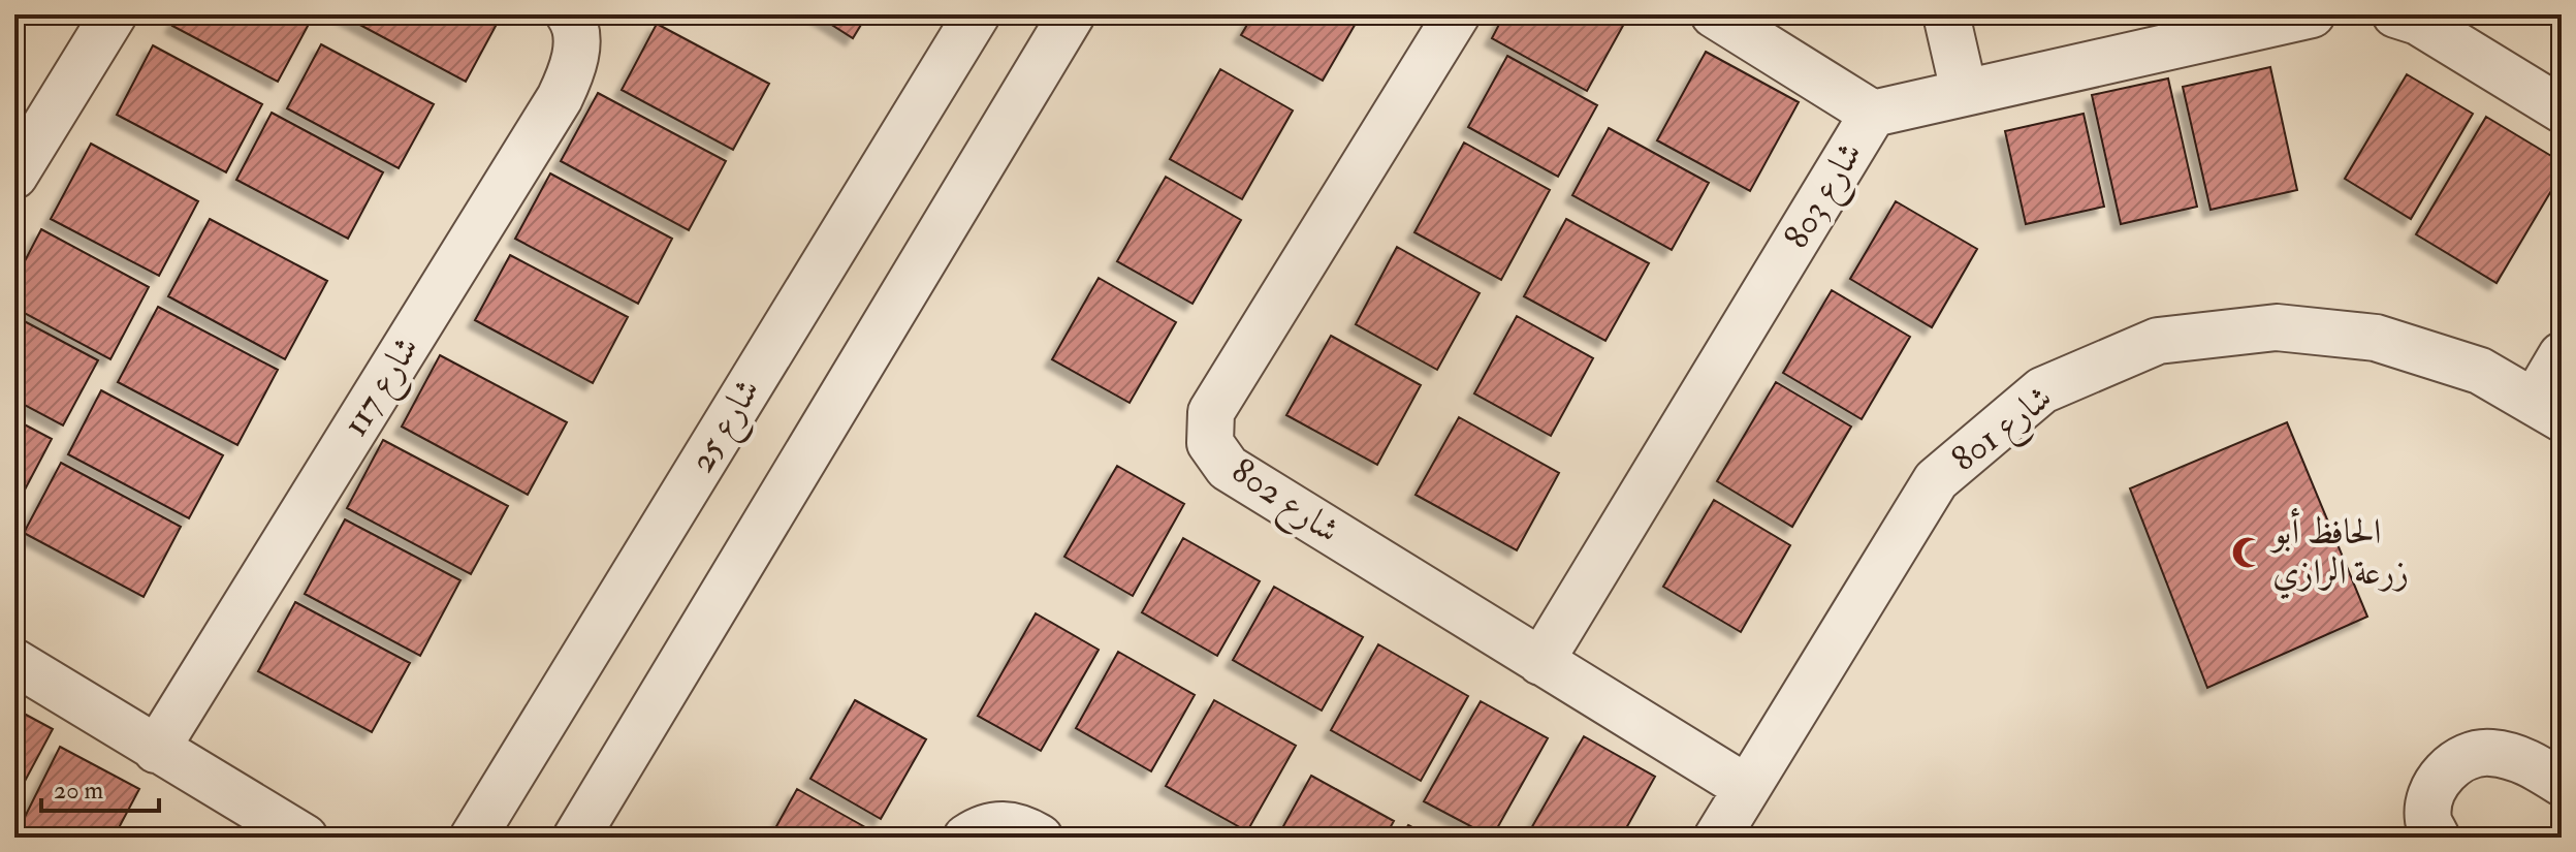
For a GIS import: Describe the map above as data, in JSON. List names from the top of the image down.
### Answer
{
  "streets": {
    "street": [
      "شارع 803",
      "شارع 117",
      "شارع 25",
      "شارع 801",
      "شارع 802"
    ]
  },
  "crossings": [
    ["شارع 803", "شارع 802"],
    ["شارع 801", "شارع 802"]
  ],
  "places": {
    "mosque": ["الحافظ أبو زرعة الرازي"]
  },
  "scale_bar": "20 m"
}
